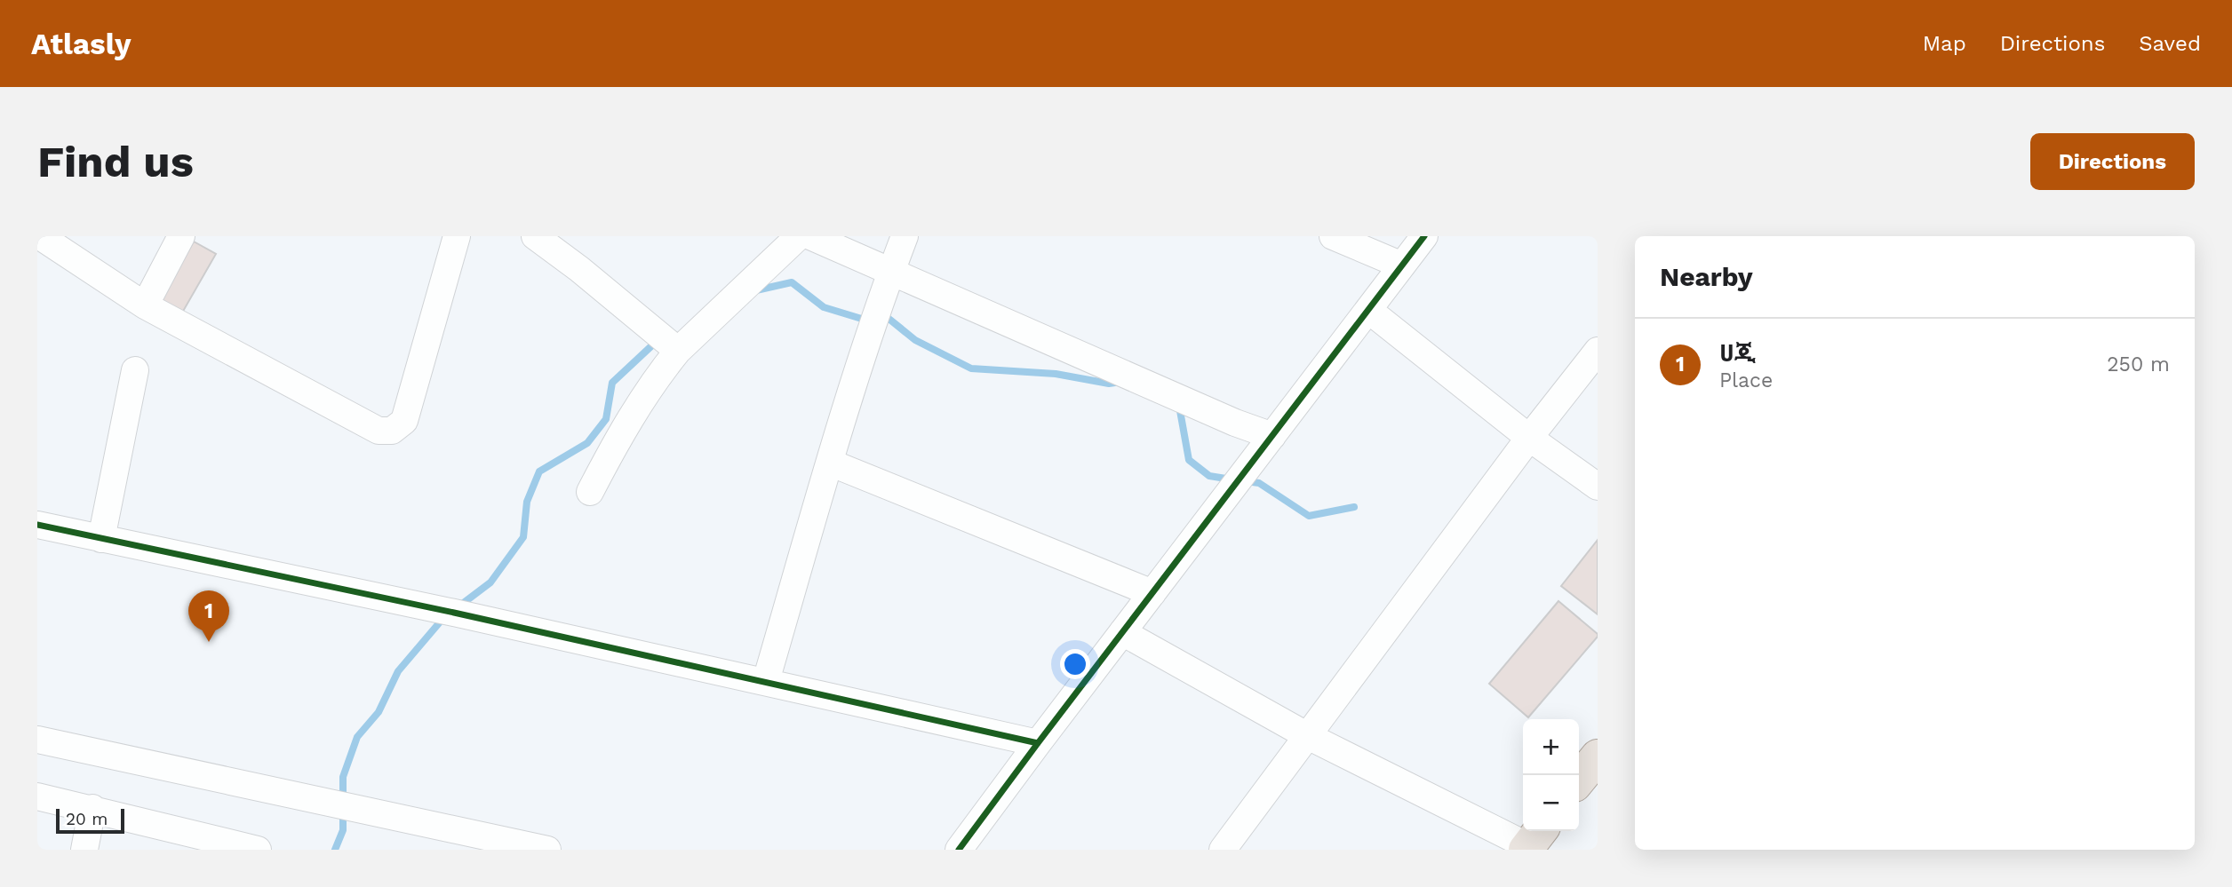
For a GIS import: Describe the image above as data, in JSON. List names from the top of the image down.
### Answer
{
  "scale_bar": "20 m",
  "page": {
    "header": "Atlasly",
    "nav": ["Map", "Directions", "Saved"],
    "buttons": "Directions",
    "title": "Find us",
    "heading": "Nearby",
    "list": [
      {
        "mark": "1",
        "name": "ሀጂ",
        "note": "Place",
        "value": "250 m"
      }
    ],
    "pins": "1",
    "map_buttons": ["+", "−"],
    "scale": "20 m"
  }
}
